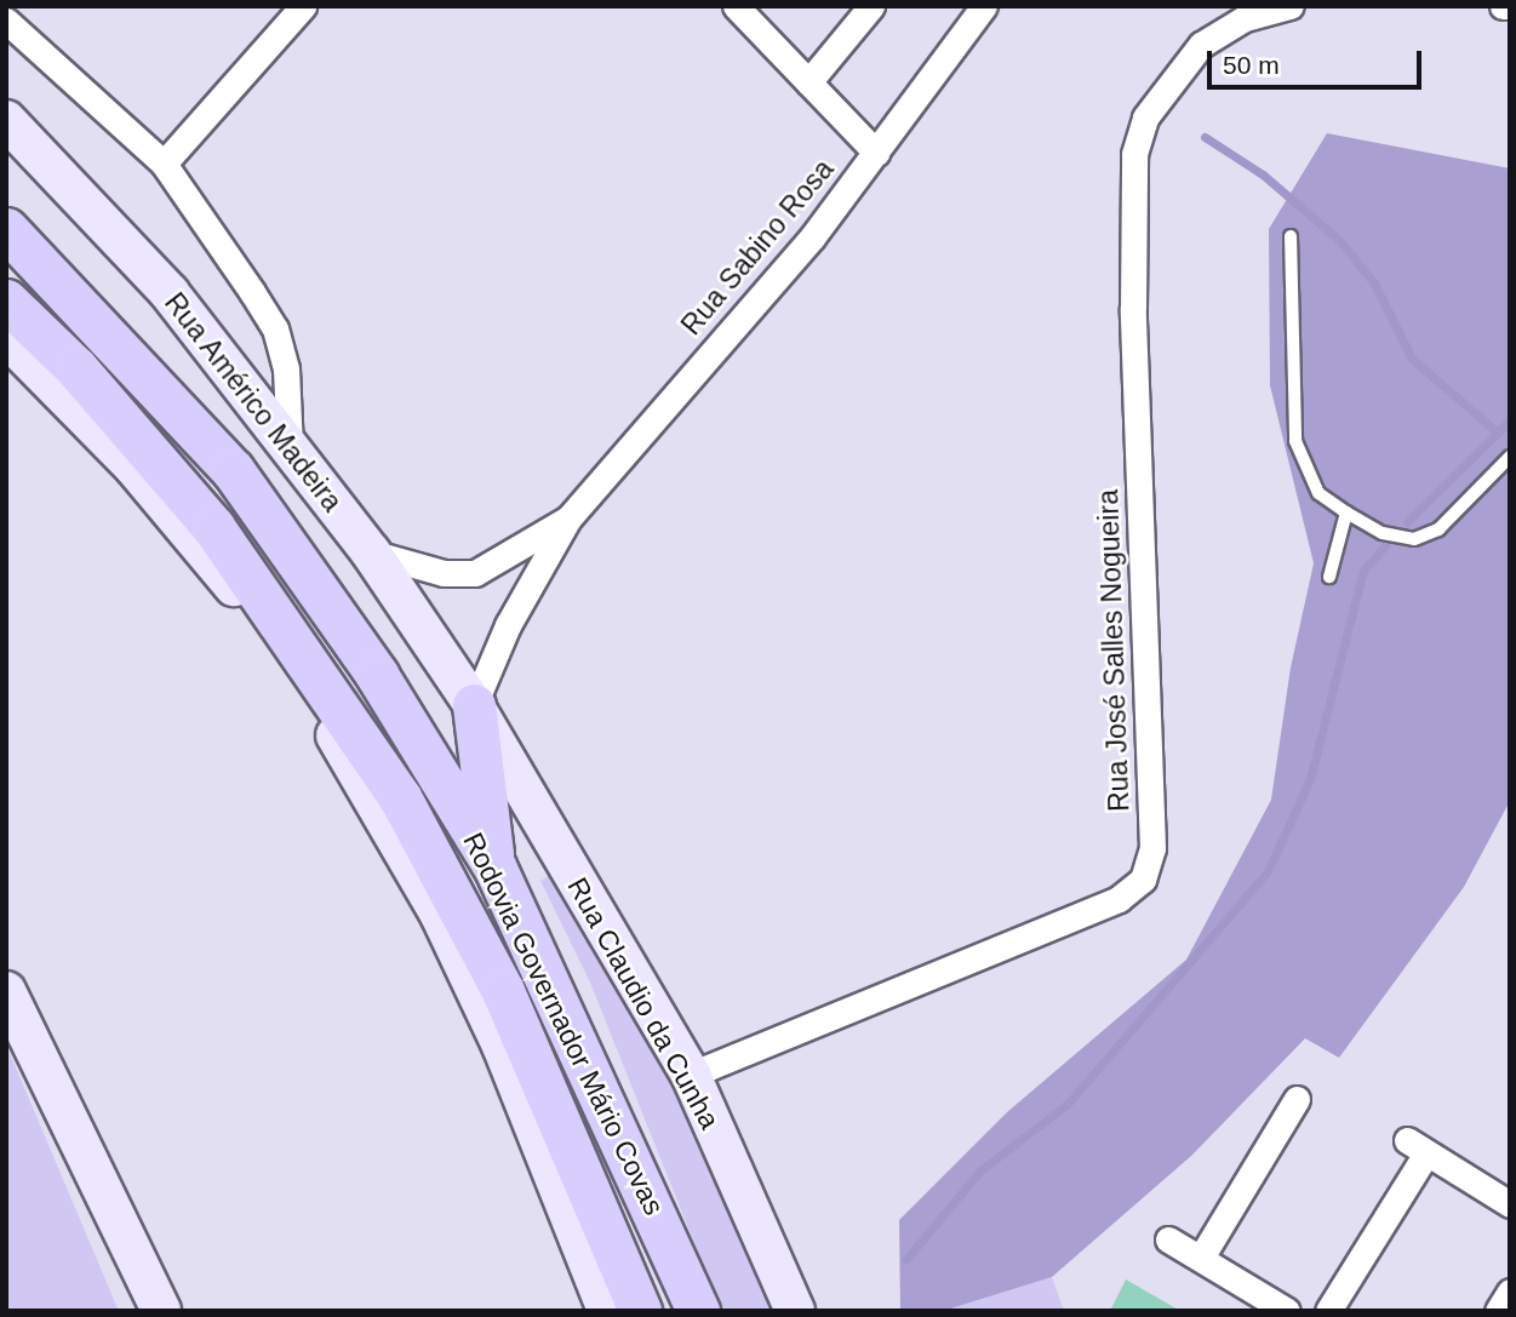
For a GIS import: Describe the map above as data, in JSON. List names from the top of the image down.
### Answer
{
  "streets": {
    "main road": ["Rodovia Governador Mário Covas"],
    "street": [
      "Rua Sabino Rosa",
      "Rua Américo Madeira",
      "Rua José Salles Nogueira",
      "Rua Claudio da Cunha"
    ]
  },
  "crossings": [
    ["Rua Sabino Rosa", "Rua Américo Madeira"],
    ["Rua Sabino Rosa", "Rua Claudio da Cunha"],
    ["Rua Américo Madeira", "Rua Claudio da Cunha"],
    ["Rua José Salles Nogueira", "Rua Claudio da Cunha"]
  ],
  "scale_bar": "50 m"
}
